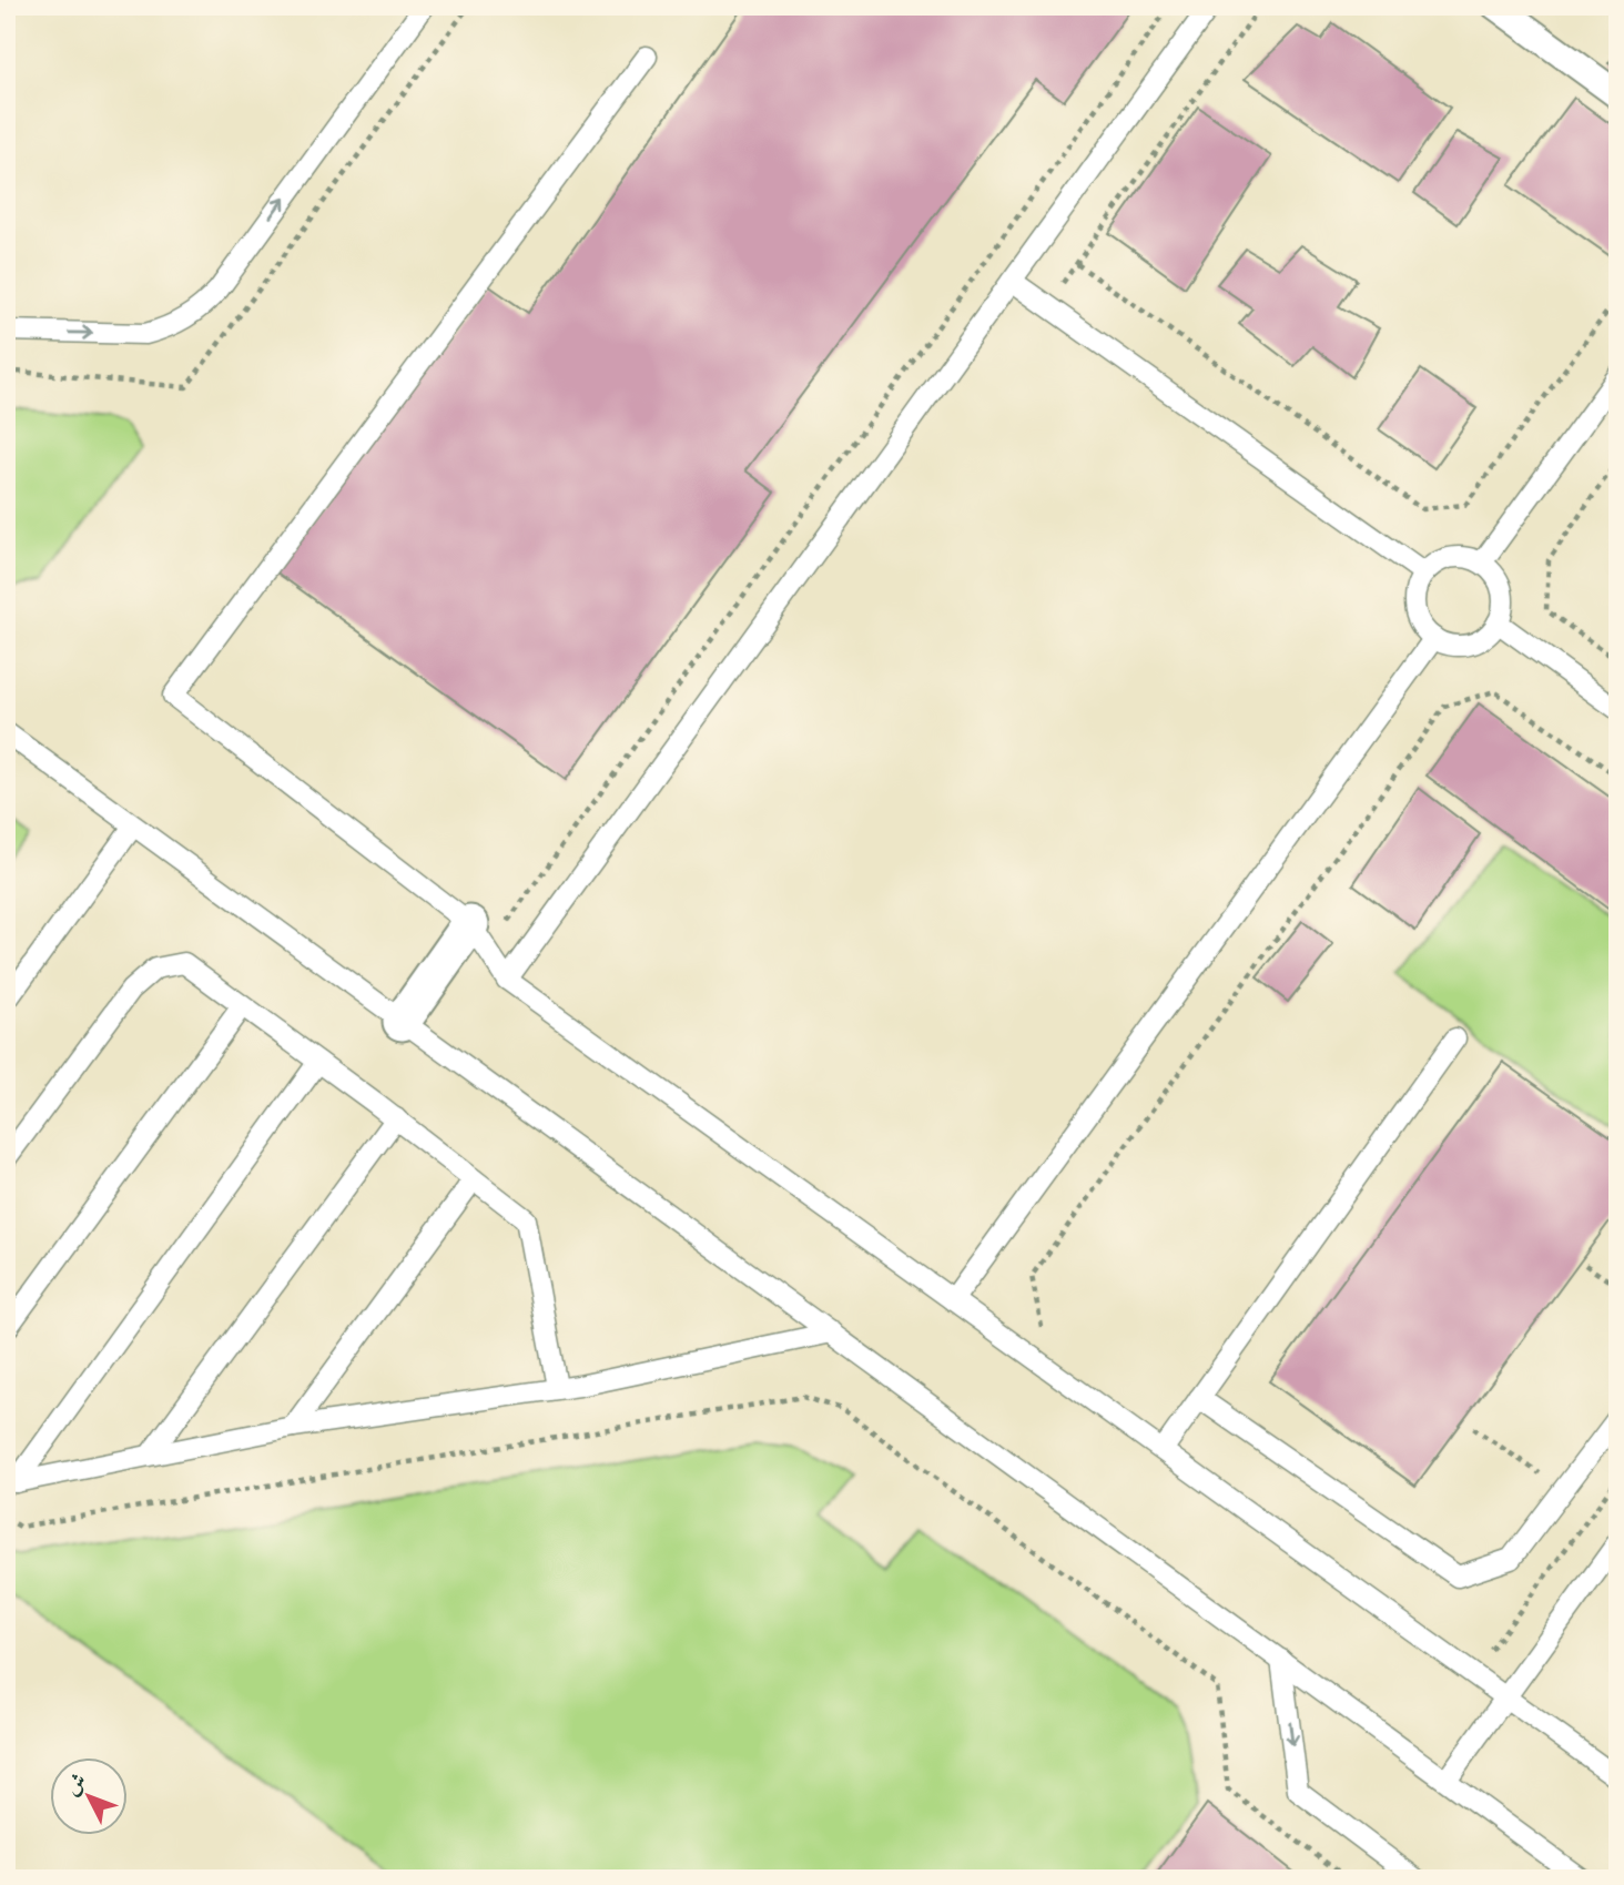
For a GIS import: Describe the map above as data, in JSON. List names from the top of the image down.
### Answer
{
  "north": "top left"
}
